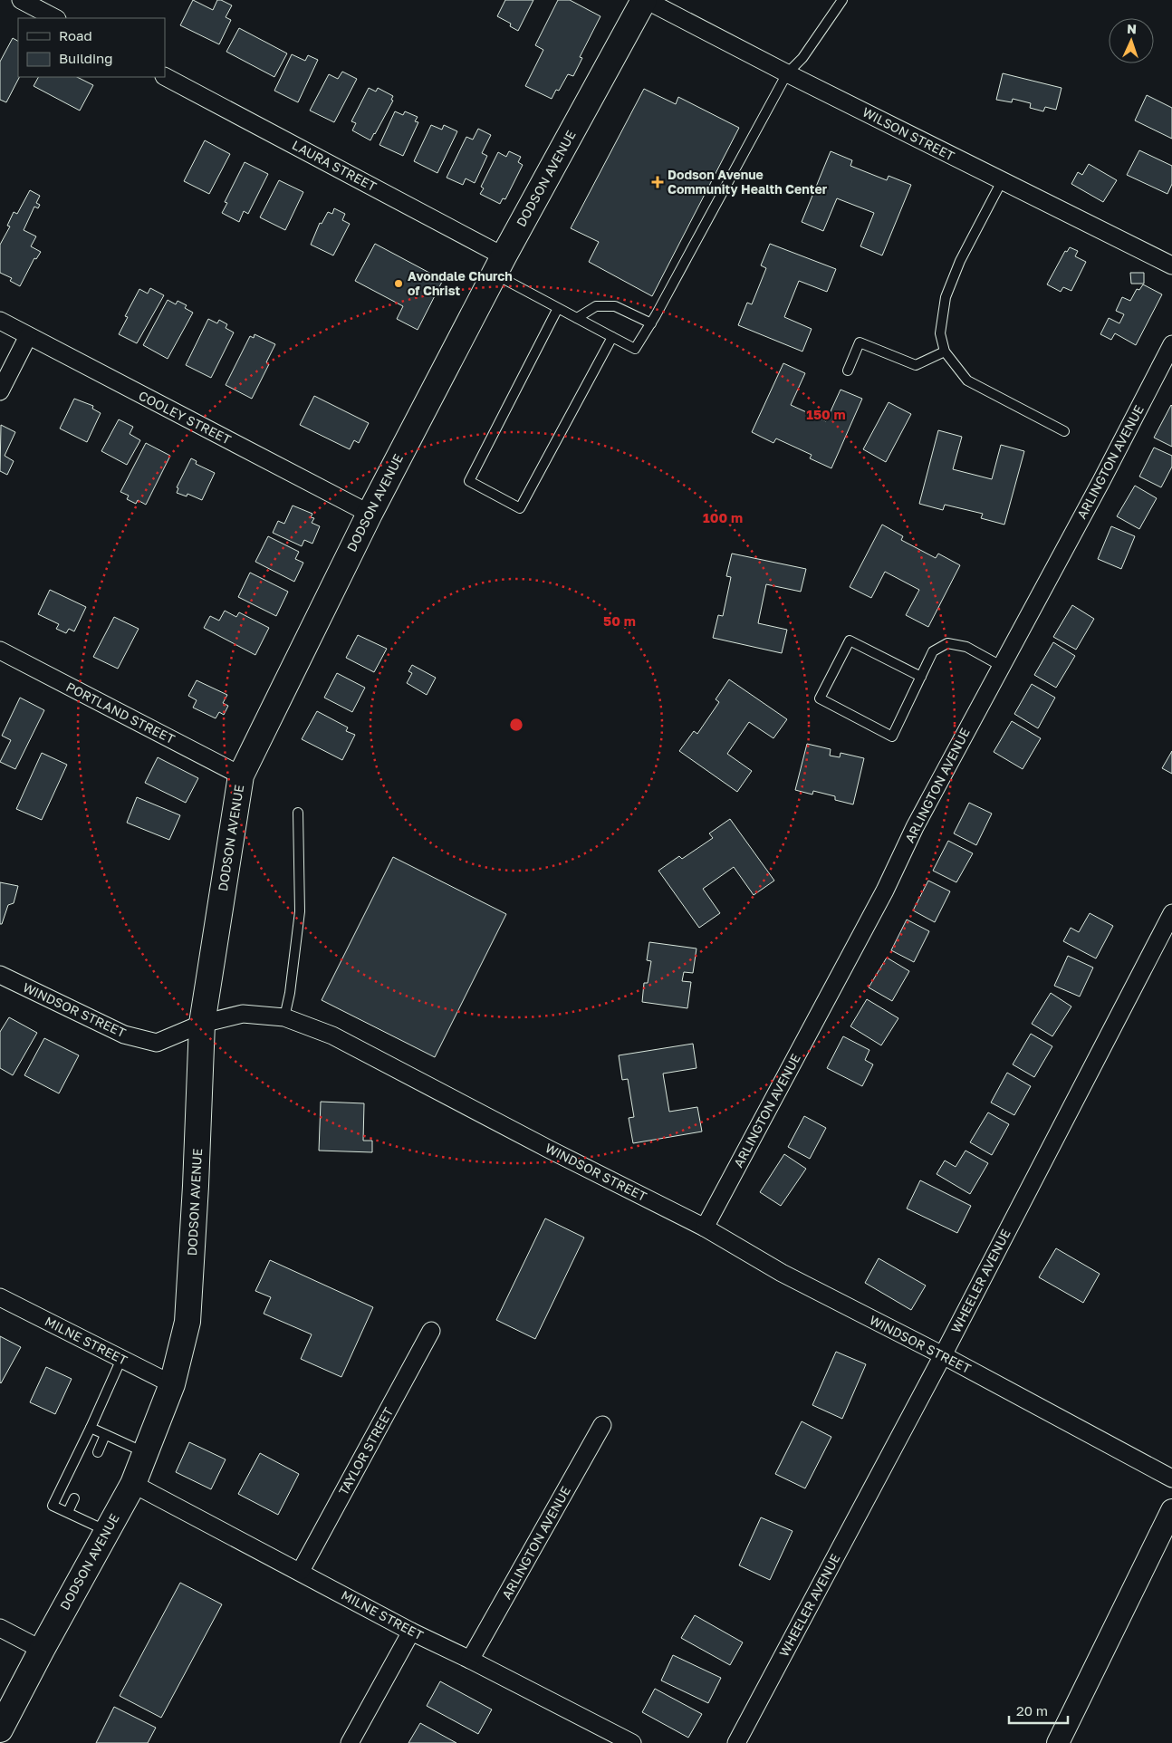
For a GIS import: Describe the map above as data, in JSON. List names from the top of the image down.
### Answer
{
  "streets": {
    "main road": ["DODSON AVENUE"],
    "street": [
      "WILSON STREET",
      "LAURA STREET",
      "COOLEY STREET",
      "ARLINGTON AVENUE",
      "PORTLAND STREET",
      "WINDSOR STREET",
      "WHEELER AVENUE",
      "MILNE STREET",
      "TAYLOR STREET"
    ]
  },
  "crossings": [
    ["WILSON STREET", "DODSON AVENUE"],
    ["LAURA STREET", "DODSON AVENUE"],
    ["DODSON AVENUE", "COOLEY STREET"],
    ["DODSON AVENUE", "PORTLAND STREET"],
    ["DODSON AVENUE", "WINDSOR STREET"],
    ["DODSON AVENUE", "MILNE STREET"],
    ["ARLINGTON AVENUE", "WINDSOR STREET"],
    ["ARLINGTON AVENUE", "MILNE STREET"],
    ["WINDSOR STREET", "WHEELER AVENUE"],
    ["MILNE STREET", "TAYLOR STREET"]
  ],
  "places": {
    "health": ["Dodson Avenue Community Health Center"],
    "other": ["Avondale Church of Christ"]
  },
  "legend": ["Road", "Building"],
  "scale_bar": "20 m",
  "north": "top",
  "rings": ["150 m", "100 m", "50 m"]
}
